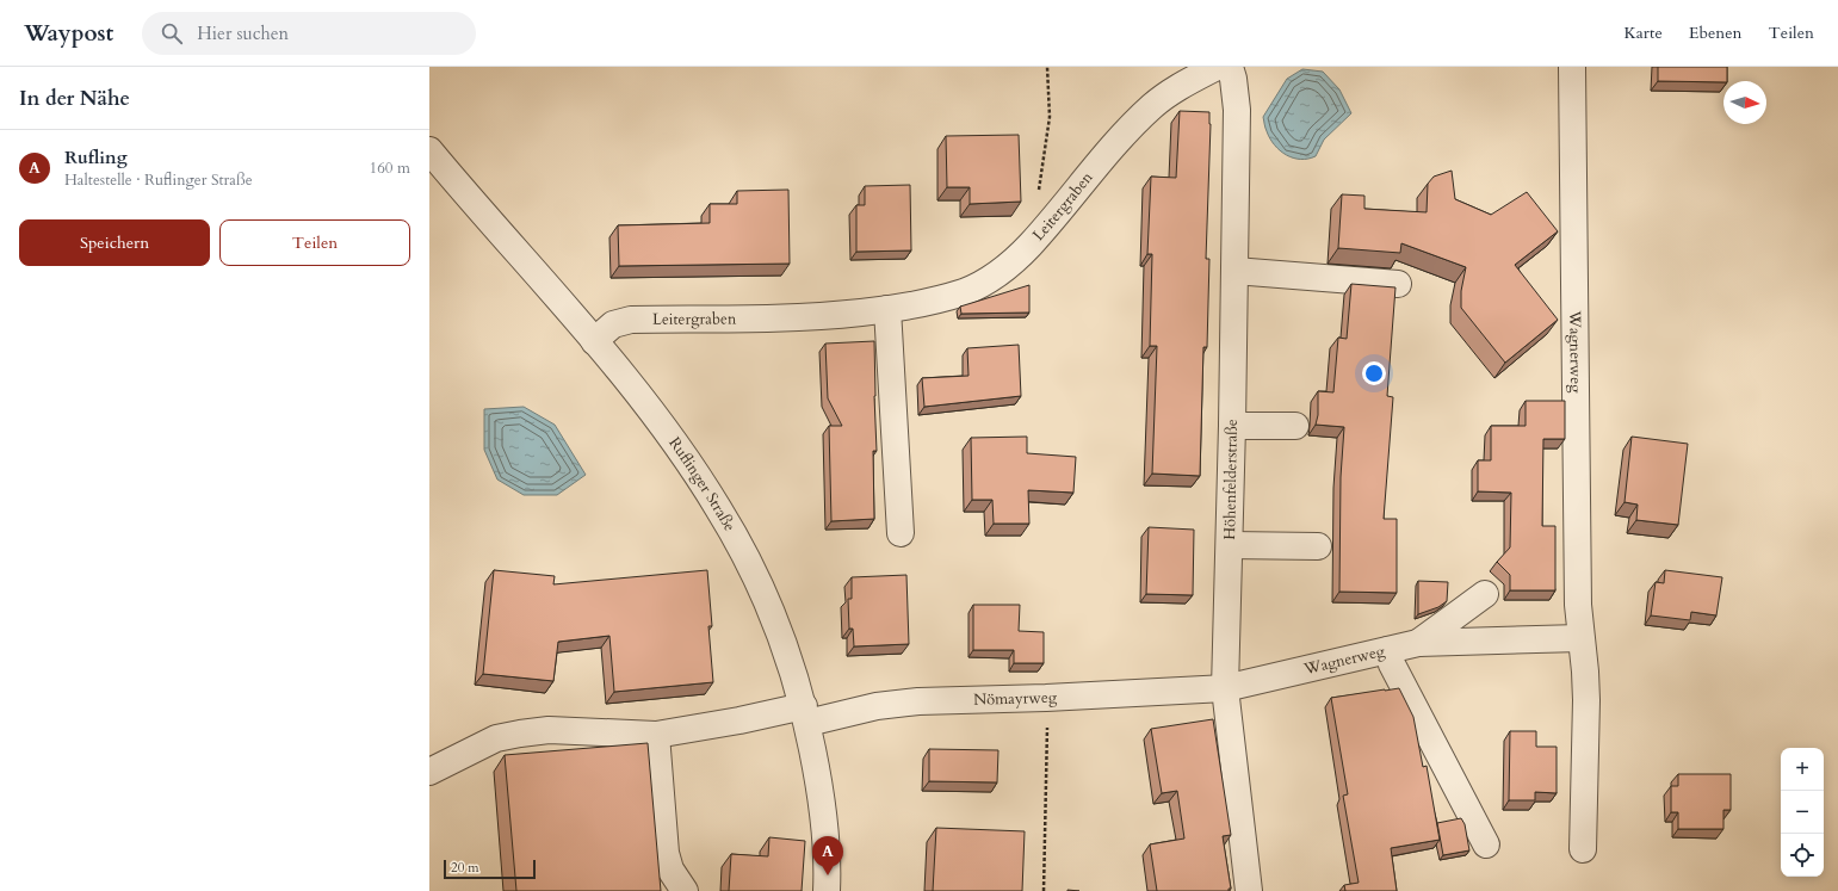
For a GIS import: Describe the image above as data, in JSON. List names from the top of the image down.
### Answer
{
  "streets": {
    "street": [
      "Leitergraben",
      "Wagnerweg",
      "Höhenfelderstraße",
      "Ruflinger Straße",
      "Nömayrweg"
    ]
  },
  "crossings": [
    ["Leitergraben", "Ruflinger Straße"],
    ["Wagnerweg", "Höhenfelderstraße"],
    ["Wagnerweg", "Nömayrweg"],
    ["Höhenfelderstraße", "Nömayrweg"],
    ["Ruflinger Straße", "Nömayrweg"]
  ],
  "scale_bar": "20 m",
  "north": "right",
  "page": {
    "header": "Waypost",
    "search": "Hier suchen",
    "nav": ["Karte", "Ebenen", "Teilen"],
    "heading": "In der Nähe",
    "list": [
      {
        "mark": "A",
        "name": "Rufling",
        "note": "Haltestelle · Ruflinger Straße",
        "value": "160 m"
      }
    ],
    "buttons": ["Speichern", "Teilen"],
    "map_buttons": ["+", "−"],
    "pins": "A",
    "scale": "20 m"
  }
}
